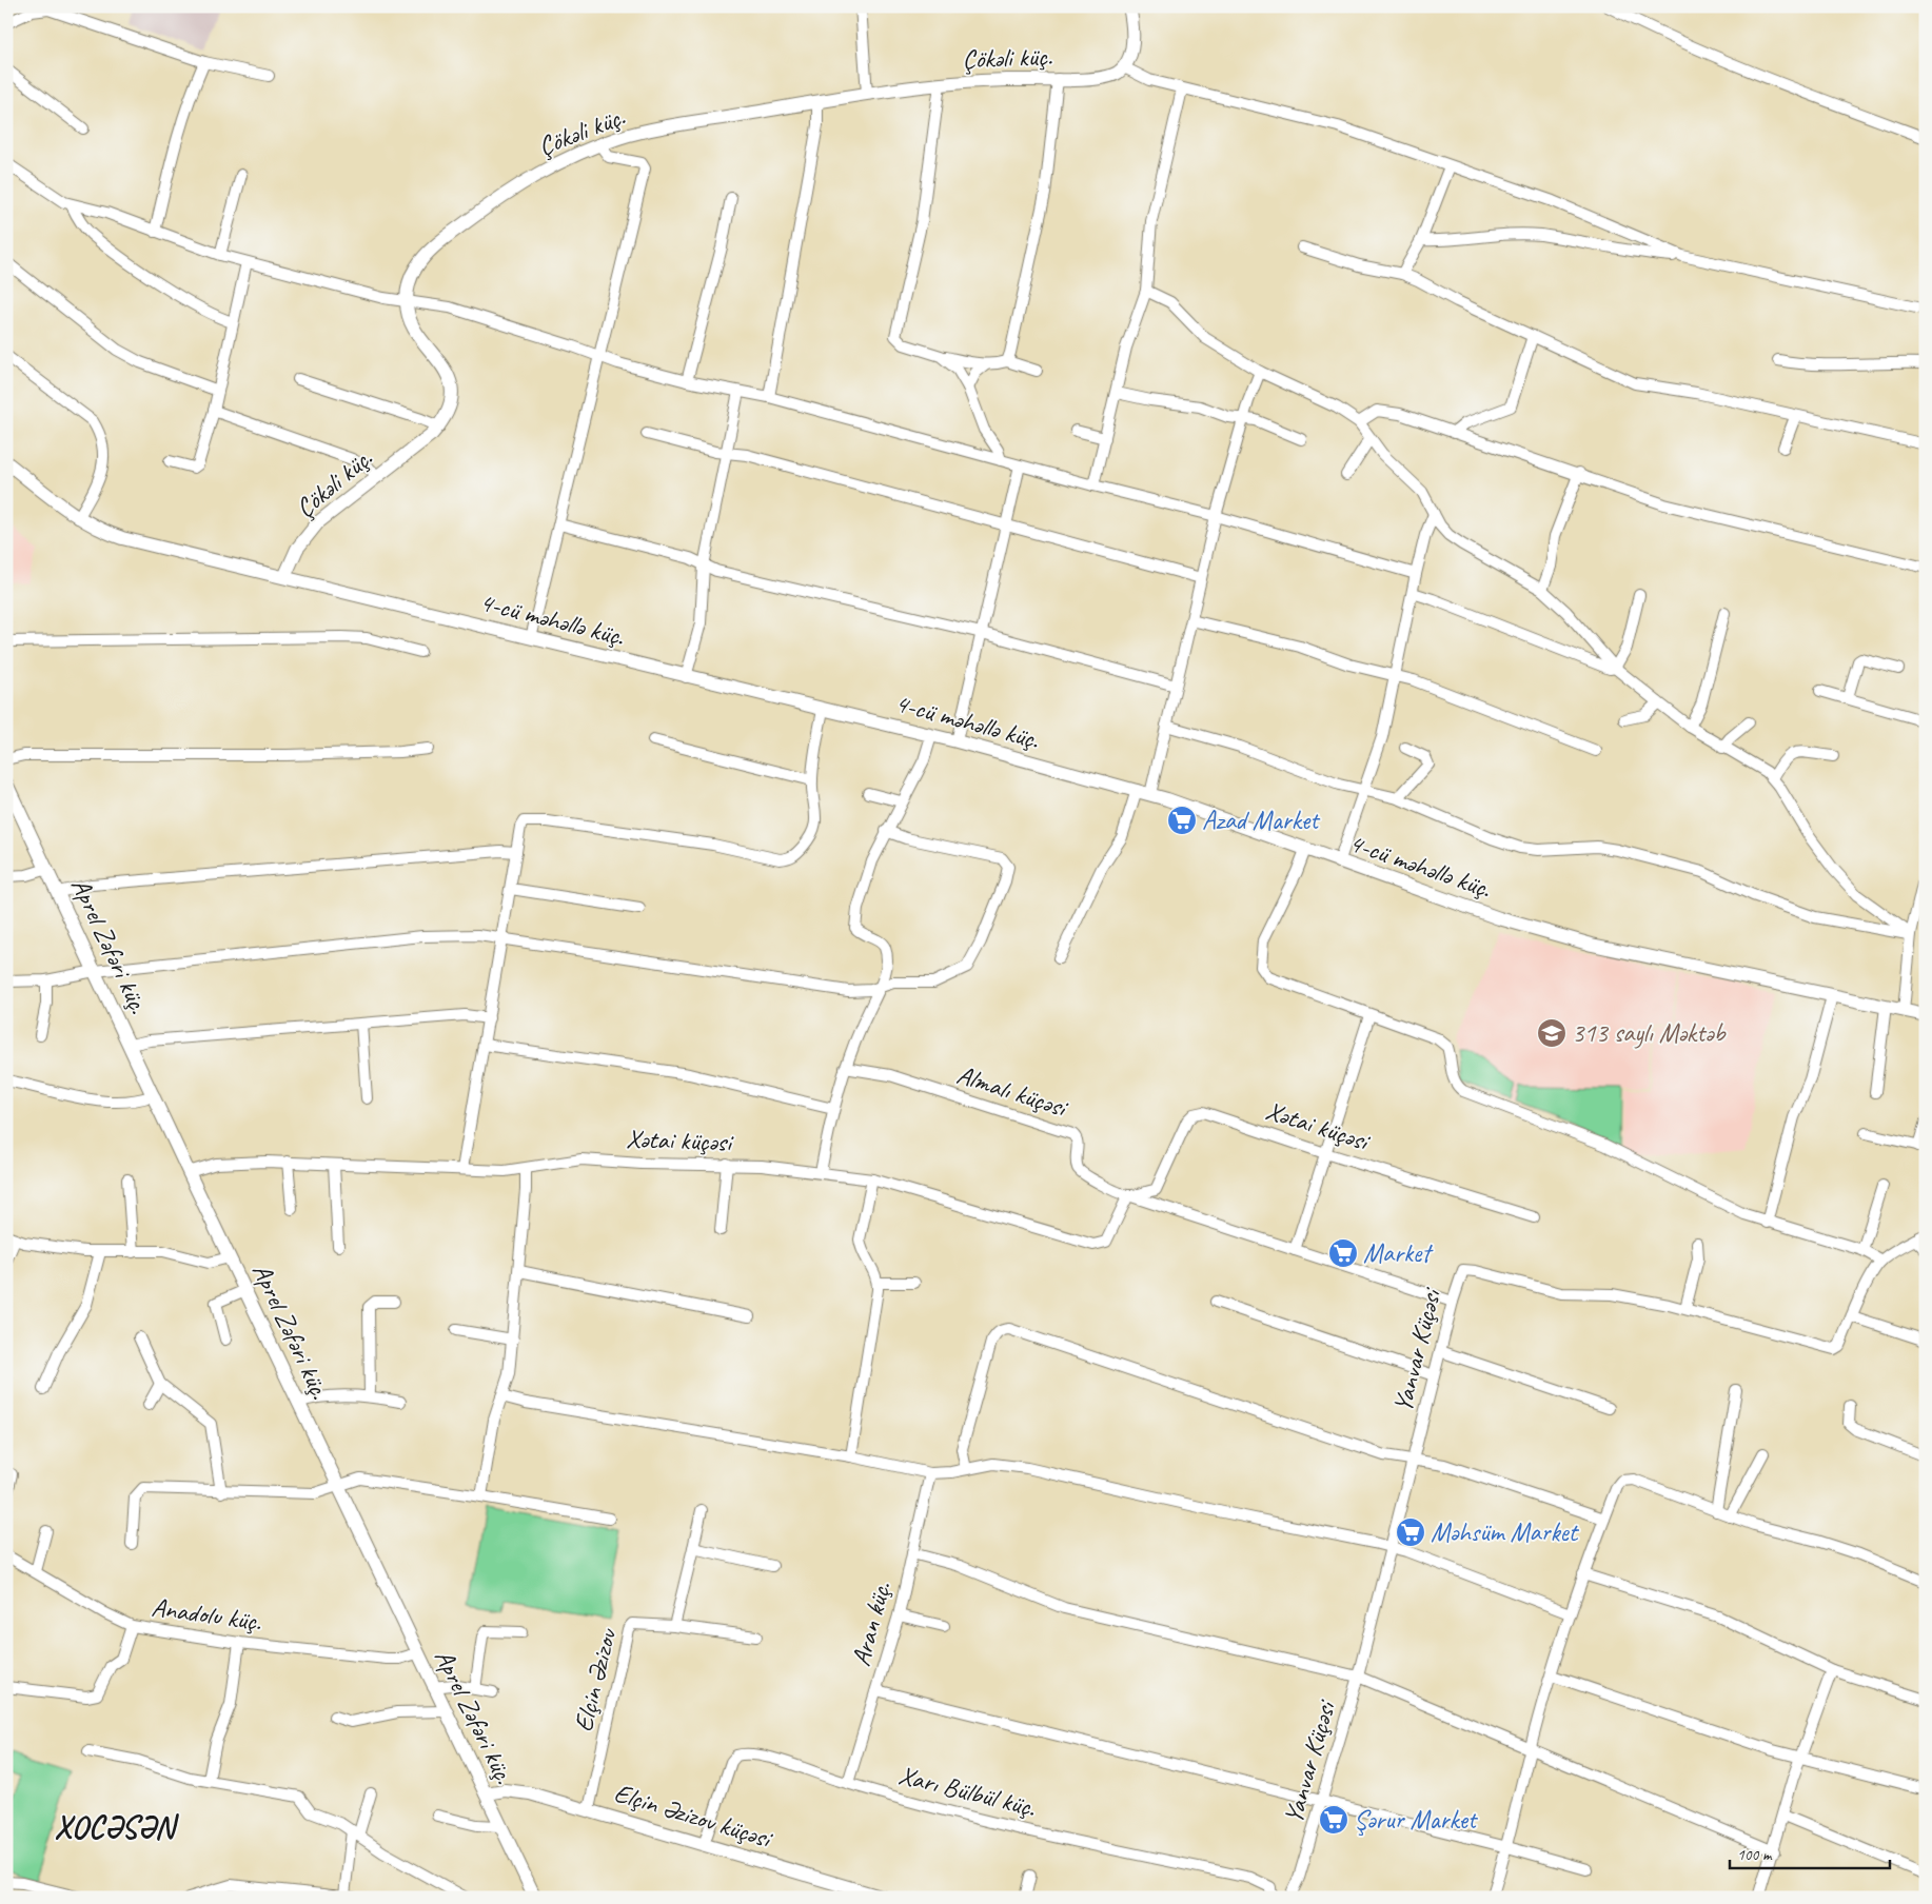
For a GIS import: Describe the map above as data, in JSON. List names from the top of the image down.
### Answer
{
  "streets": {
    "street": [
      "Çökəli küç.",
      "4-cü məhəllə küç.",
      "Aprel Zəfəri küç.",
      "Almalı küçəsi",
      "Xətai küçəsi",
      "Yanvar Küçəsi",
      "Anadolu küç.",
      "Aran küç.",
      "Elçin Əzizov",
      "Xarı Bülbül küç.",
      "Elçin Əzizov küçəsi"
    ]
  },
  "crossings": [
    ["Çökəli küç.", "4-cü məhəllə küç."],
    ["Aprel Zəfəri küç.", "Xətai küçəsi"],
    ["Aprel Zəfəri küç.", "Anadolu küç."],
    ["Aprel Zəfəri küç.", "Elçin Əzizov küçəsi"],
    ["Almalı küçəsi", "Xətai küçəsi"],
    ["Aran küç.", "Xarı Bülbül küç."],
    ["Elçin Əzizov", "Elçin Əzizov küçəsi"],
    ["Xarı Bülbül küç.", "Elçin Əzizov küçəsi"]
  ],
  "districts": ["XOCƏSƏN"],
  "places": {
    "supermarket": [
      "Azad Market",
      "Market",
      "Məhsüm Market",
      "Şərur Market"
    ],
    "school or university": ["313 saylı Məktəb"]
  },
  "scale_bar": "100 m"
}
